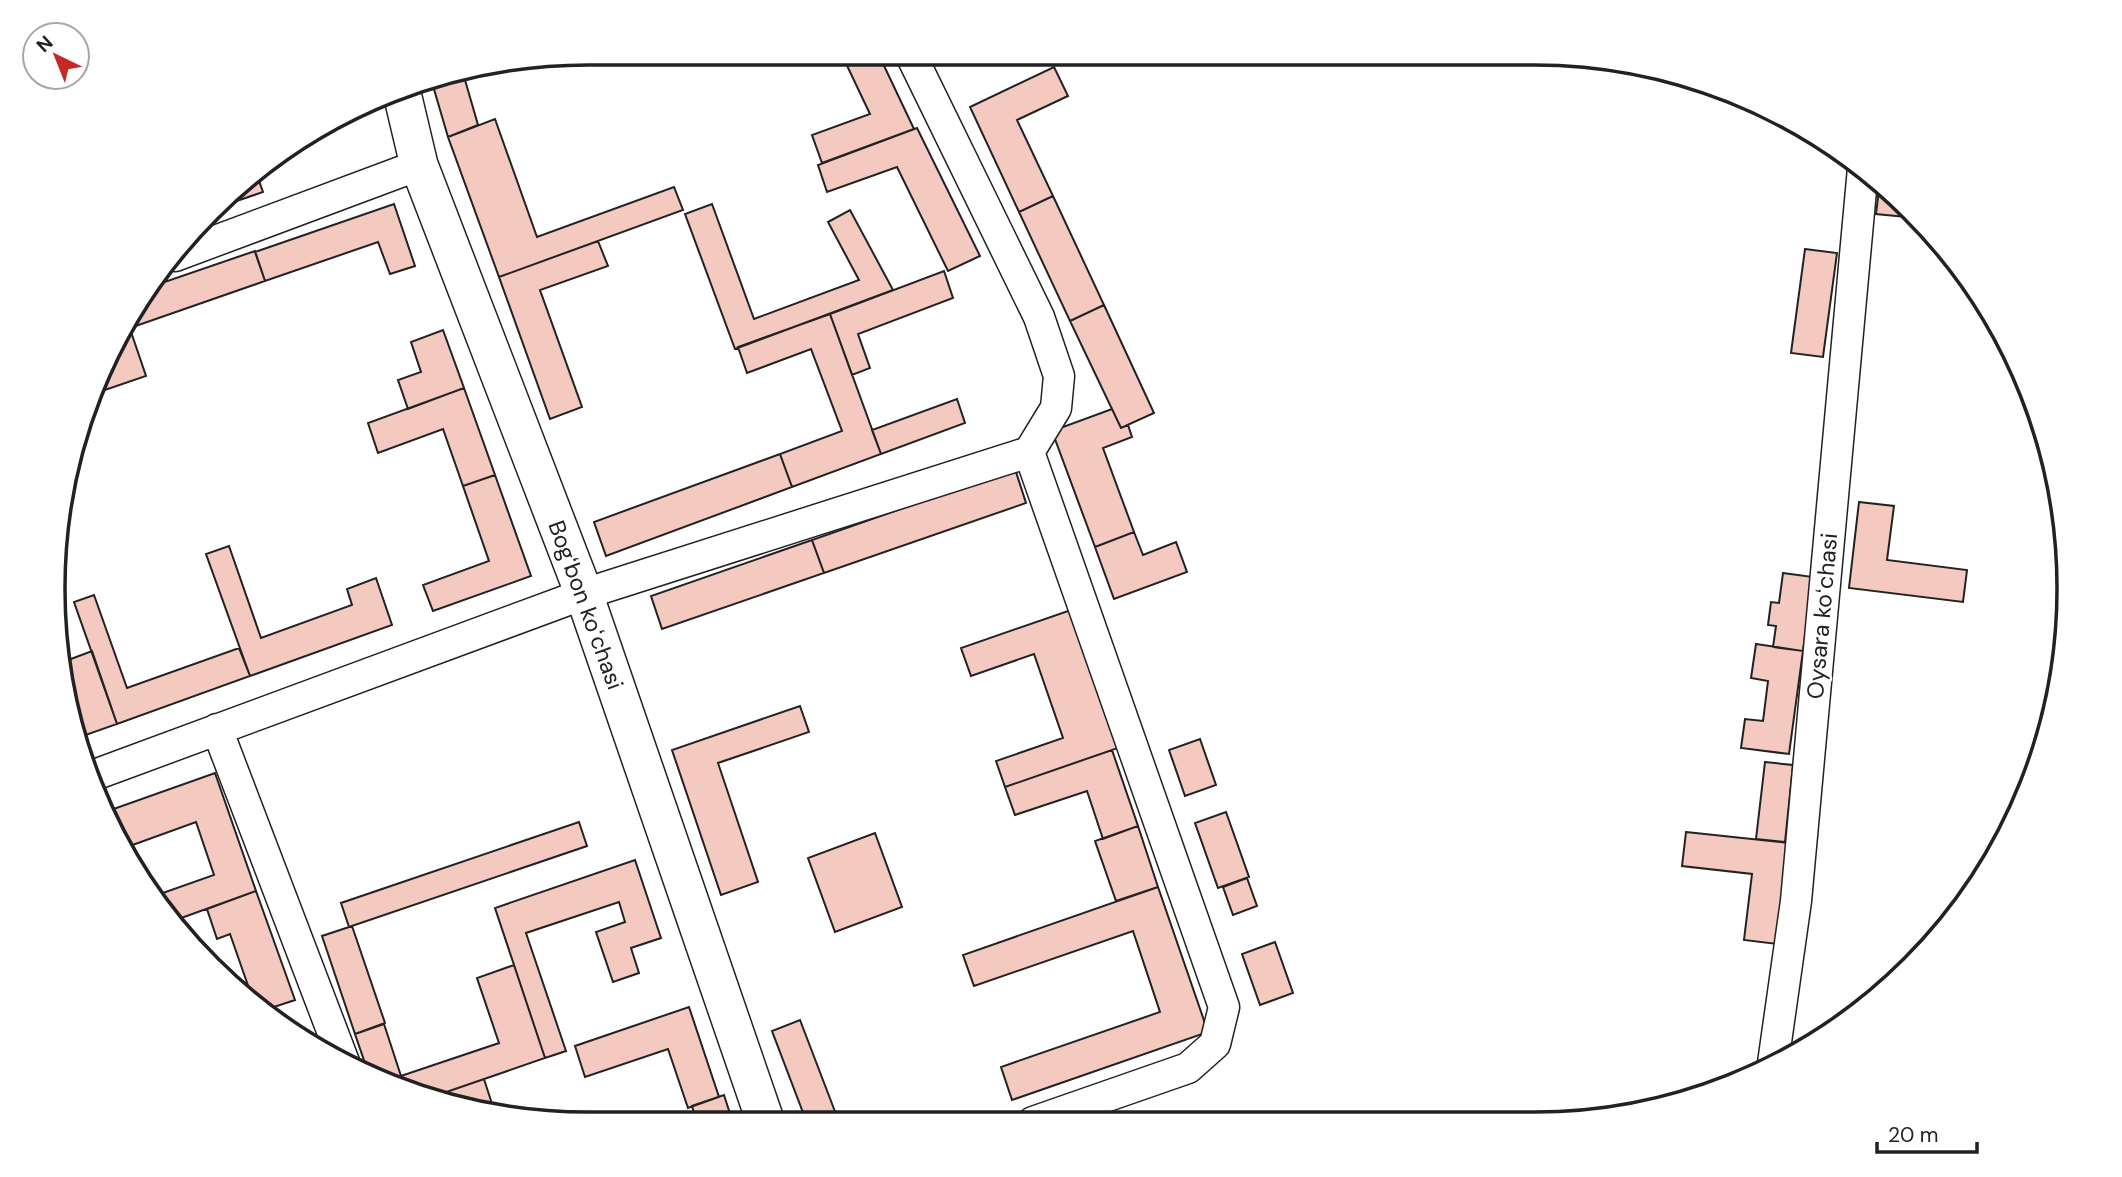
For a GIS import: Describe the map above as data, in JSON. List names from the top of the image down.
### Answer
{
  "streets": {
    "street": ["Bogʻbon koʻchasi", "Oysara koʻchasi"]
  },
  "scale_bar": "20 m",
  "north": "top left"
}
